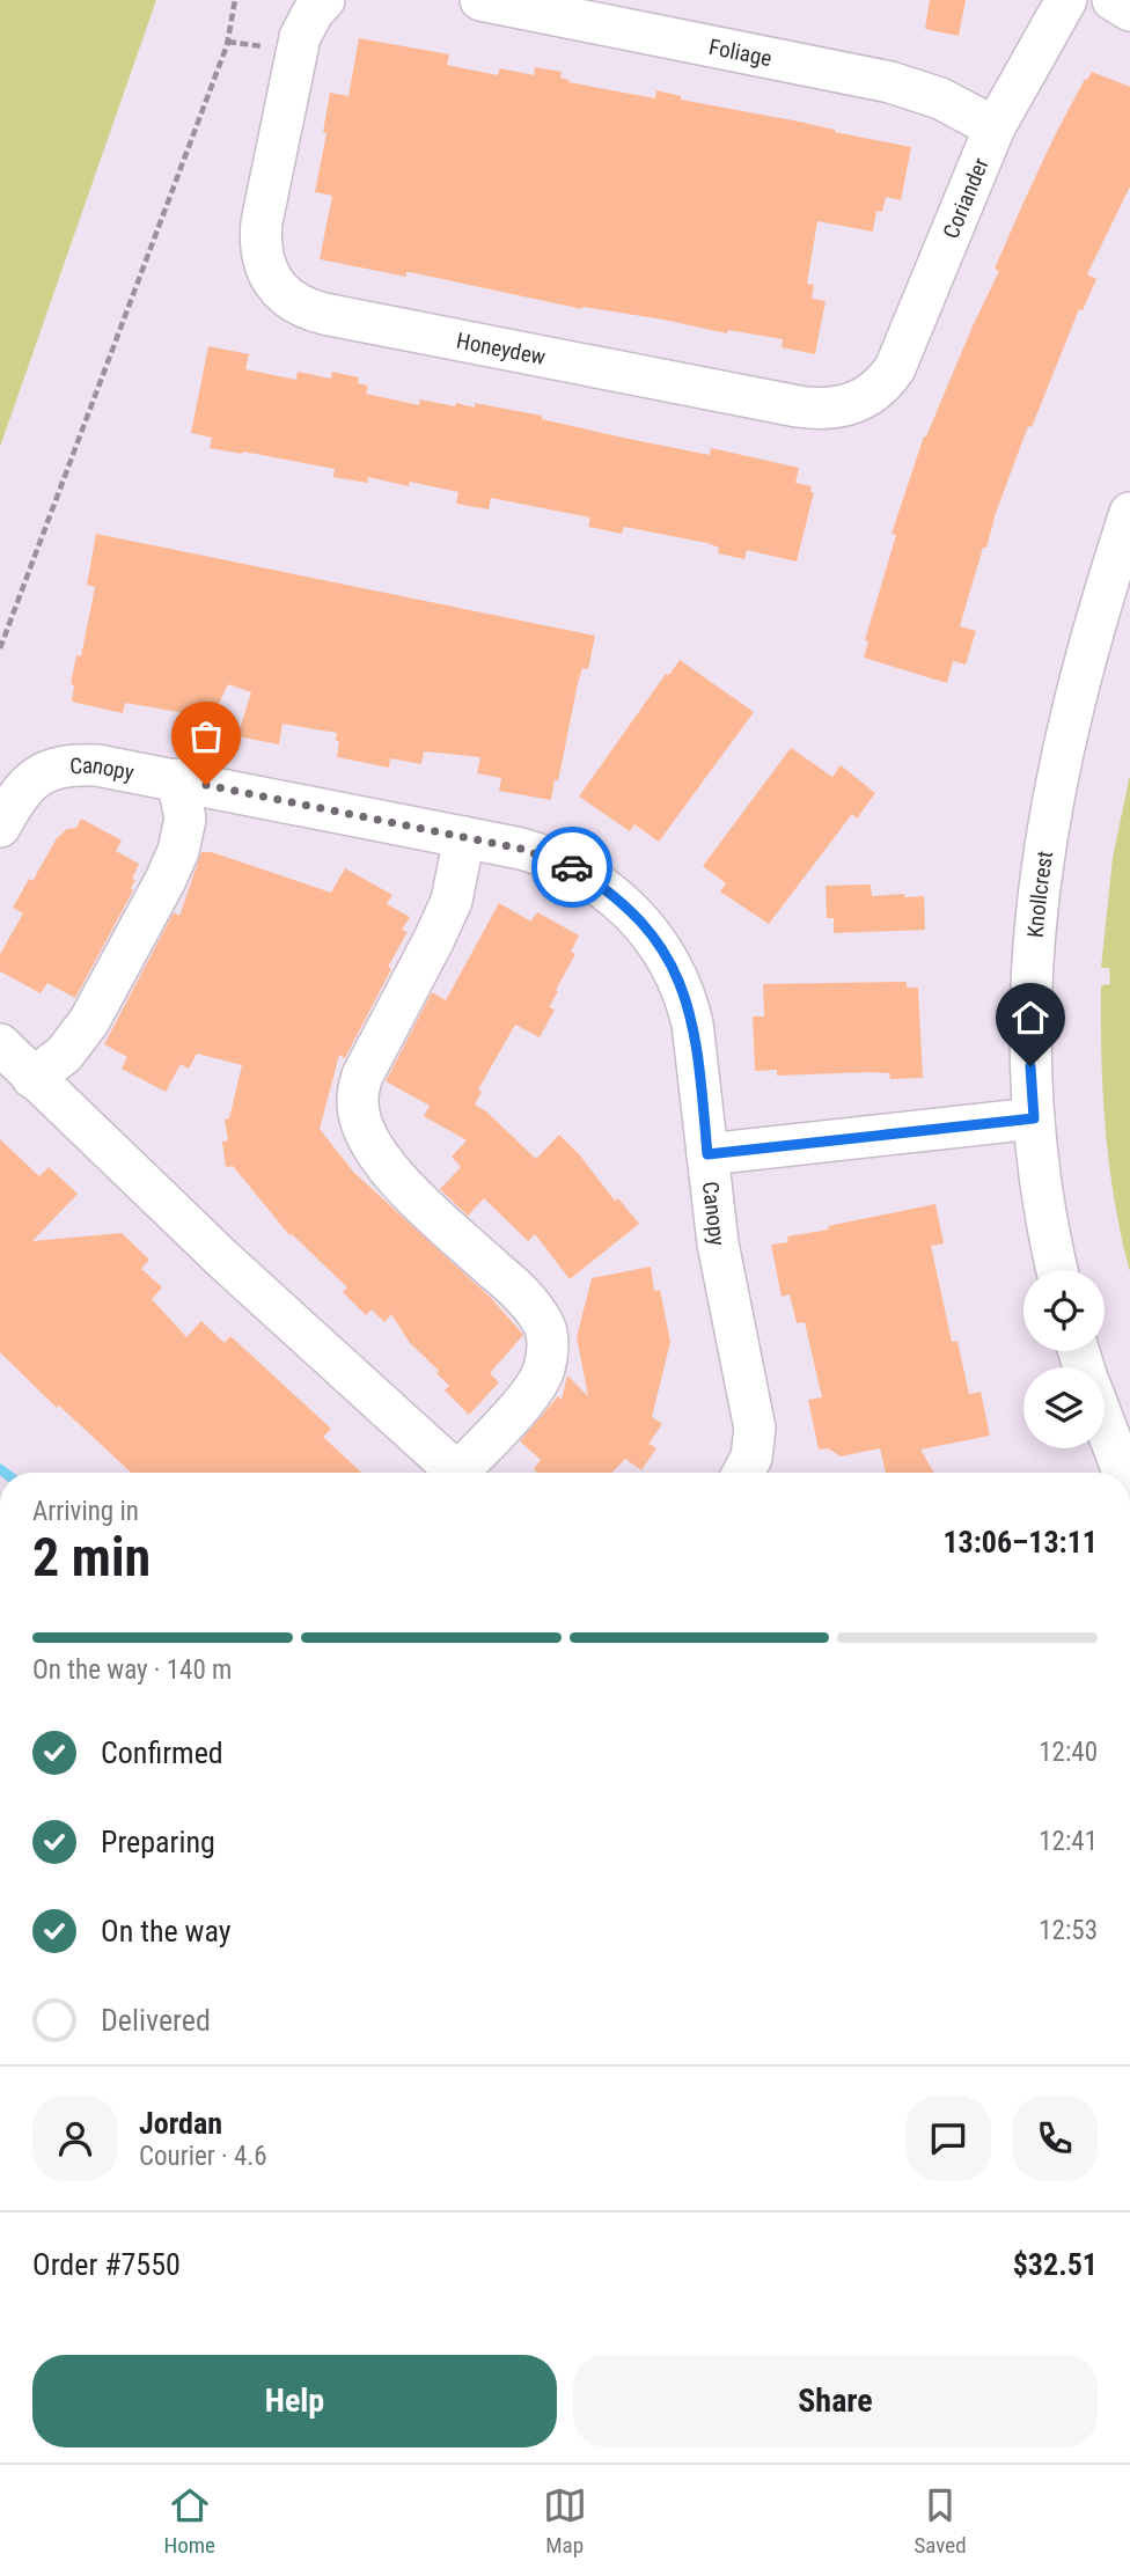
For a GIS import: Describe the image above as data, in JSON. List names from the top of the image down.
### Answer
{
  "streets": {
    "street": [
      "Foliage",
      "Coriander",
      "Honeydew",
      "Canopy",
      "Knollcrest"
    ]
  },
  "crossings": [
    ["Foliage", "Coriander"],
    ["Coriander", "Honeydew"]
  ],
  "page": {
    "heading": ["2 min", "Arriving in", "13:06–13:11"],
    "panel": [
      "Jordan",
      "Courier · 4.6",
      "Order #7550",
      "$32.51"
    ],
    "bar": "On the way · 140 m",
    "list": [
      ["Confirmed", "12:40"],
      ["Preparing", "12:41"],
      ["On the way", "12:53"],
      "Delivered"
    ],
    "buttons": ["Help", "Share"],
    "tabs": ["Home", "Map", "Saved"]
  }
}
